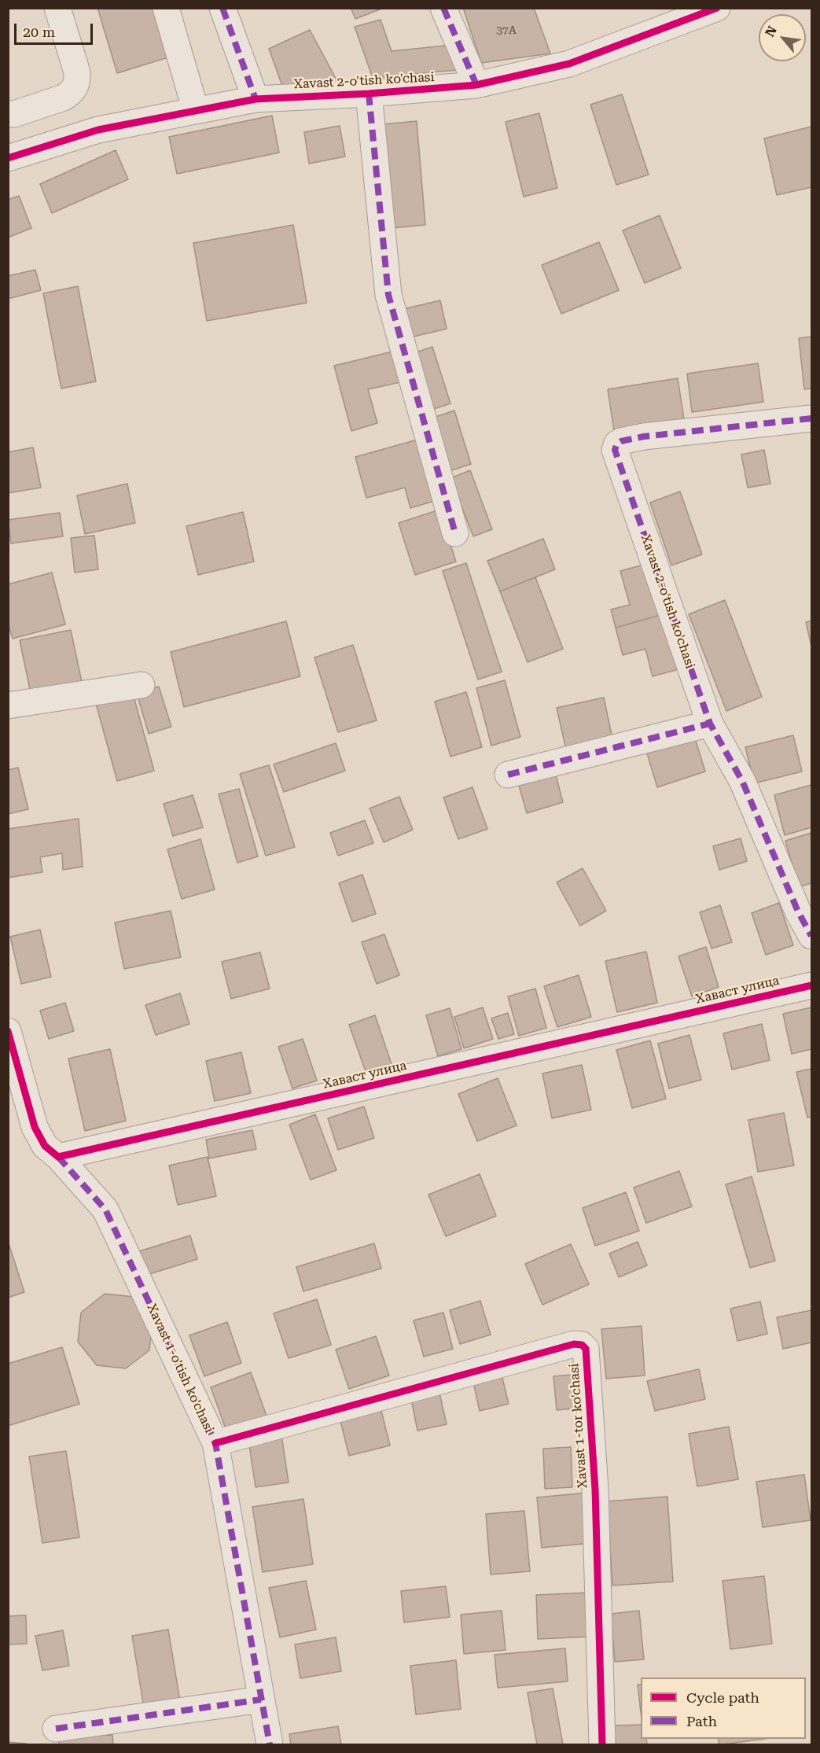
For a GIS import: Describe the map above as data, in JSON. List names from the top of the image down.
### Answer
{
  "streets": {
    "street": [
      "Xavast 2-o'tish ko'chasi",
      "Хаваст улица",
      "Xavast 1-o'tish ko'chasi",
      "Xavast 1-tor ko'chasi"
    ]
  },
  "crossings": [
    ["Хаваст улица", "Xavast 1-o'tish ko'chasi"],
    ["Xavast 1-o'tish ko'chasi", "Xavast 1-tor ko'chasi"]
  ],
  "house_numbers": ["37А"],
  "legend": ["Cycle path", "Path"],
  "scale_bar": "20 m",
  "north": "top left"
}
